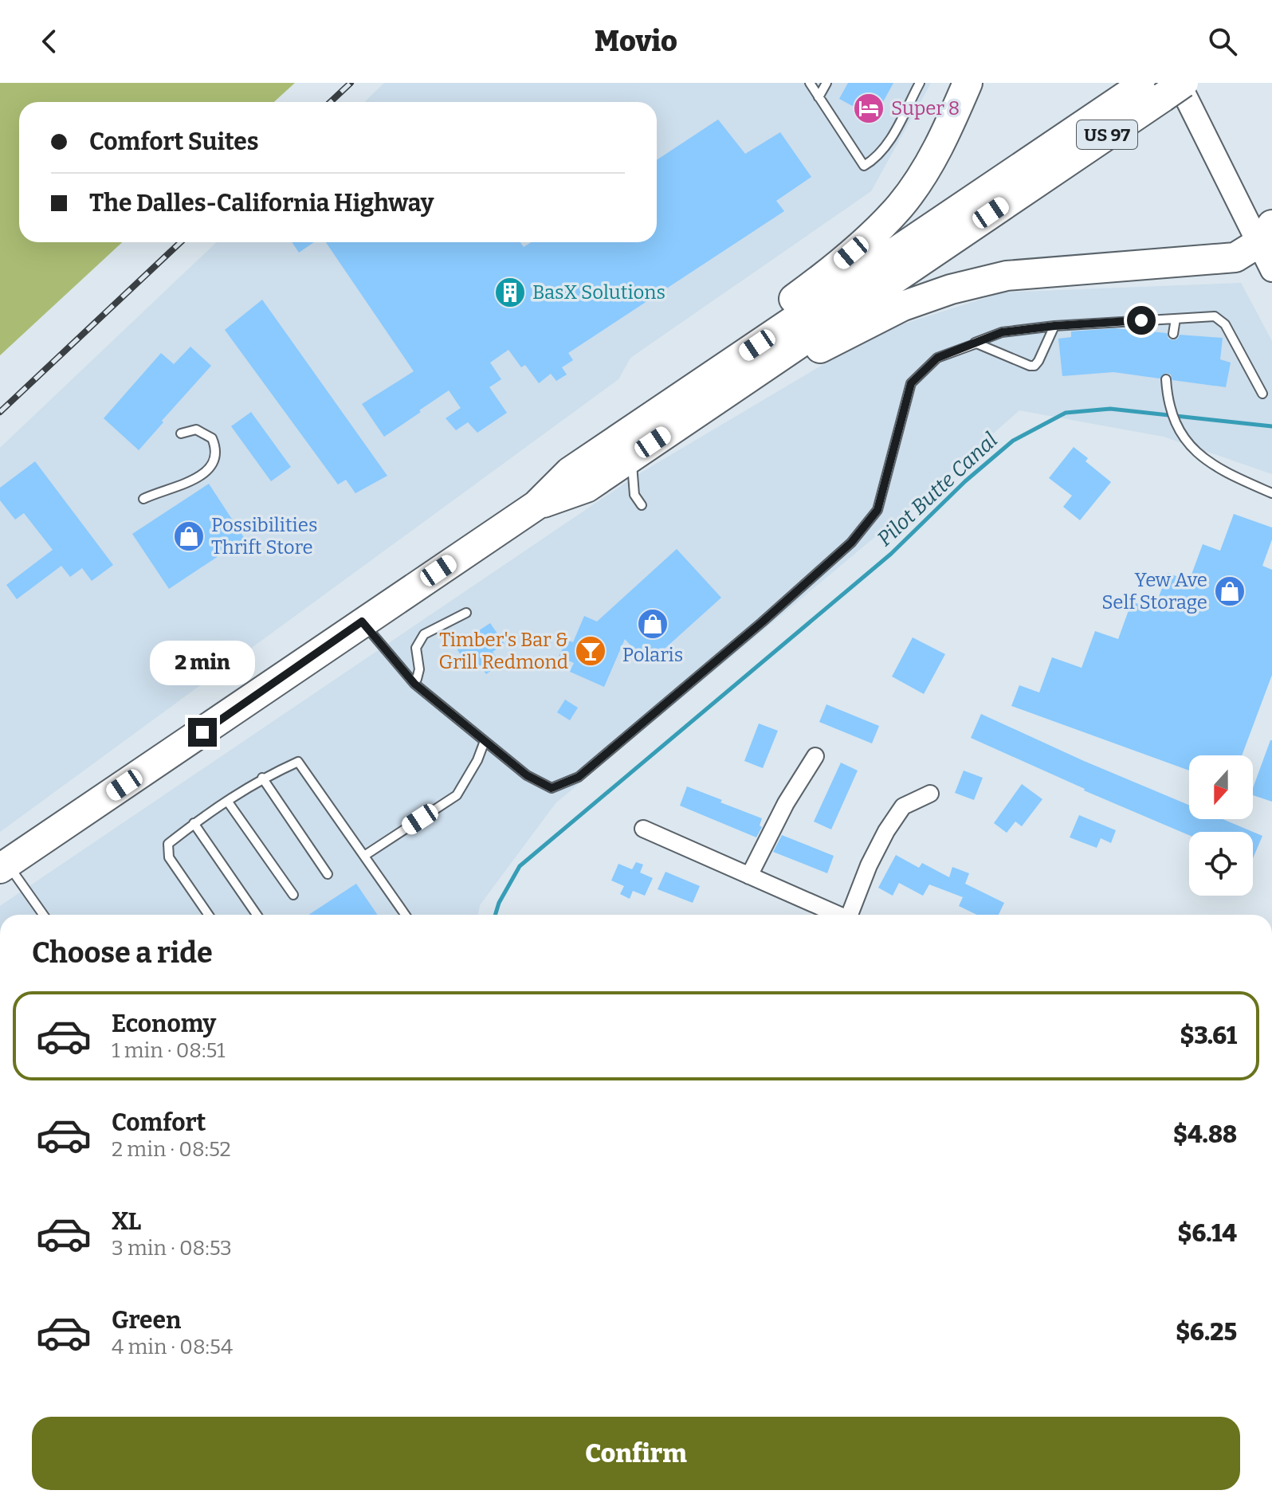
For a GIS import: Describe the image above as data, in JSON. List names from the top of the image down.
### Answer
{
  "streets": {
    "highway": ["US 97"]
  },
  "water": ["Pilot Butte Canal"],
  "places": {
    "hotel": ["Super 8"],
    "building": ["BasX Solutions"],
    "shop": ["Possibilities Thrift Store", "Yew Ave Self Storage", "Polaris"],
    "bar": ["Timber's Bar & Grill Redmond"]
  },
  "north": "bottom",
  "page": {
    "header": "Movio",
    "banner": ["Comfort Suites", "The Dalles-California Highway"],
    "bubble": "2 min",
    "heading": "Choose a ride",
    "list": [
      {
        "name": "Economy",
        "note": "1 min · 08:51",
        "value": "$3.61"
      },
      {
        "name": "Comfort",
        "note": "2 min · 08:52",
        "value": "$4.88"
      },
      {
        "name": "XL",
        "note": "3 min · 08:53",
        "value": "$6.14"
      },
      {
        "name": "Green",
        "note": "4 min · 08:54",
        "value": "$6.25"
      }
    ],
    "buttons": "Confirm"
  }
}
